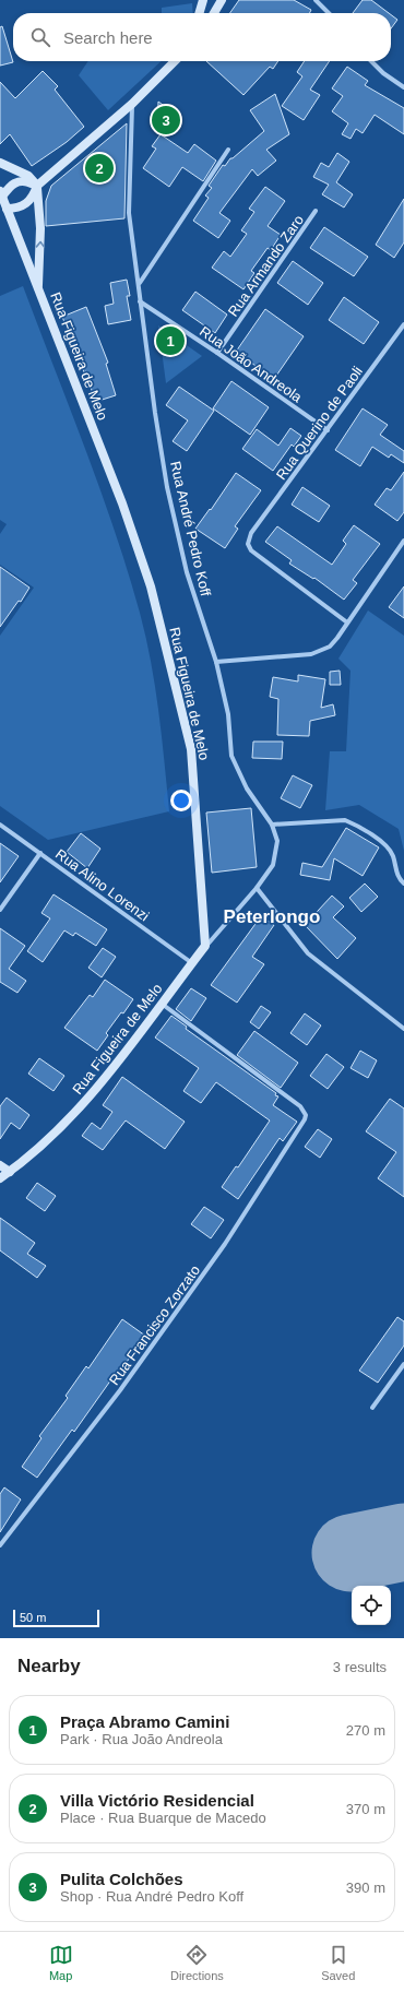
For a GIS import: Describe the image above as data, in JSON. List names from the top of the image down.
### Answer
{
  "streets": {
    "main road": ["Rua Figueira de Melo"],
    "street": [
      "Rua Armando Zaro",
      "Rua João Andreola",
      "Rua Querino de Paoli",
      "Rua André Pedro Koff",
      "Rua Alino Lorenzi",
      "Rua Francisco Zorzato"
    ]
  },
  "crossings": [
    ["Rua Armando Zaro", "Rua João Andreola"],
    ["Rua Figueira de Melo", "Rua André Pedro Koff"],
    ["Rua Figueira de Melo", "Rua Alino Lorenzi"],
    ["Rua Figueira de Melo", "Rua Francisco Zorzato"],
    ["Rua João Andreola", "Rua Querino de Paoli"],
    ["Rua João Andreola", "Rua André Pedro Koff"]
  ],
  "districts": ["Peterlongo"],
  "scale_bar": "50 m",
  "page": {
    "search": "Search here",
    "pins": ["3", "2", "1"],
    "scale": "50 m",
    "heading": ["Nearby", "3 results"],
    "list": [
      {
        "mark": "1",
        "name": "Praça Abramo Camini",
        "note": "Park · Rua João Andreola",
        "value": "270 m"
      },
      {
        "mark": "2",
        "name": "Villa Victório Residencial",
        "note": "Place · Rua Buarque de Macedo",
        "value": "370 m"
      },
      {
        "mark": "3",
        "name": "Pulita Colchões",
        "note": "Shop · Rua André Pedro Koff",
        "value": "390 m"
      }
    ],
    "nav": ["Map", "Directions", "Saved"]
  }
}
